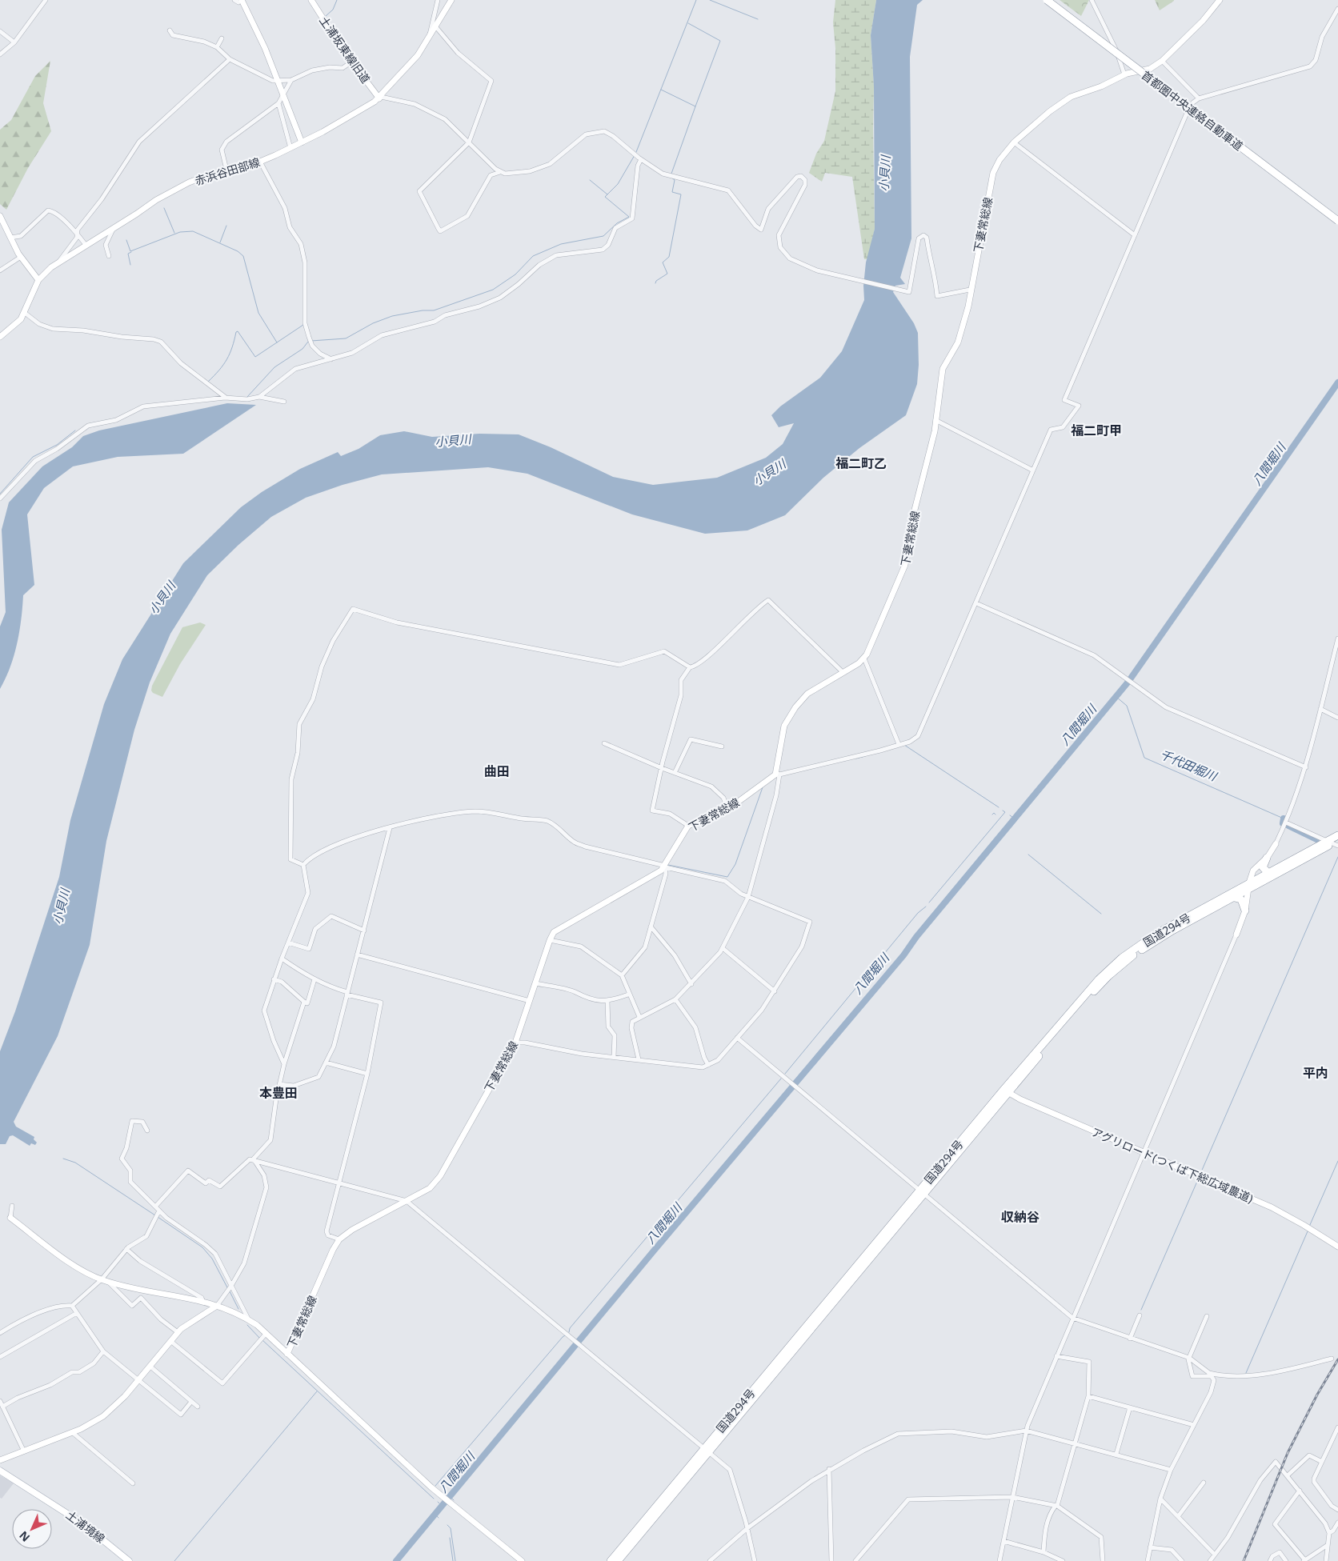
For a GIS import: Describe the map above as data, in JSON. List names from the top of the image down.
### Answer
{
  "streets": {
    "highway": ["首都圏中央連絡自動車道", "国道294号"],
    "main road": [
      "土浦坂東線旧道",
      "赤浜谷田部線",
      "下妻常総線",
      "アグリロード(つくば下総広域農道)",
      "土浦境線"
    ]
  },
  "crossings": [
    ["土浦坂東線旧道", "赤浜谷田部線"],
    ["国道294号", "アグリロード(つくば下総広域農道)"]
  ],
  "districts": [
    "福二町甲",
    "福二町乙",
    "曲田",
    "平内",
    "本豊田",
    "収納谷"
  ],
  "water": ["小貝川", "八間堀川", "千代田堀川"],
  "north": "bottom left"
}
